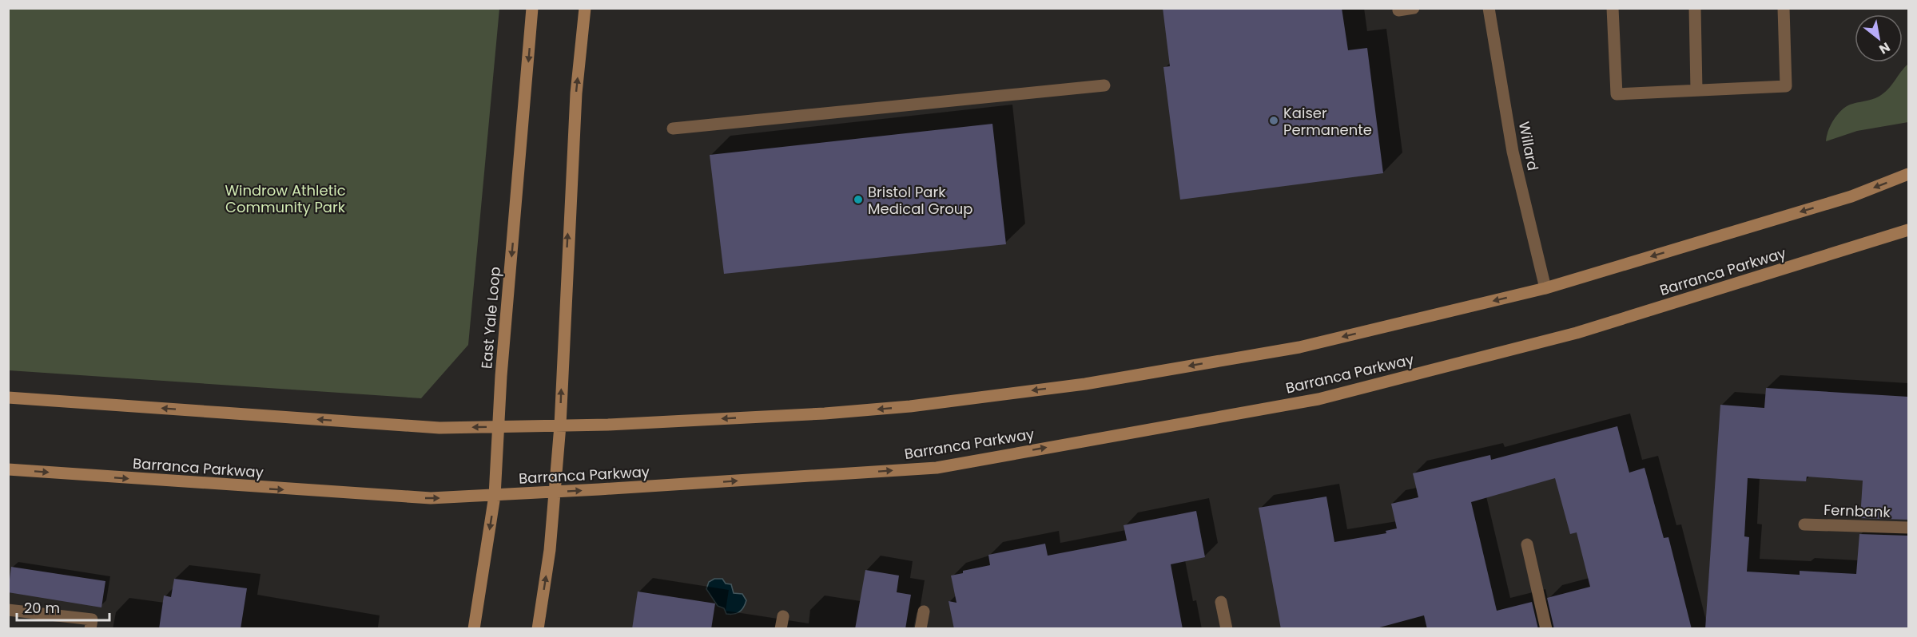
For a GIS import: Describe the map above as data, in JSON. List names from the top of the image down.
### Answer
{
  "streets": {
    "main road": ["Barranca Parkway", "East Yale Loop"],
    "street": ["Willard", "Fernbank"]
  },
  "crossings": [
    ["Barranca Parkway", "East Yale Loop"]
  ],
  "parks": ["Windrow Athletic Community Park"],
  "places": ["Kaiser Permanente", "Bristol Park Medical Group"],
  "scale_bar": "20 m",
  "north": "bottom right"
}
